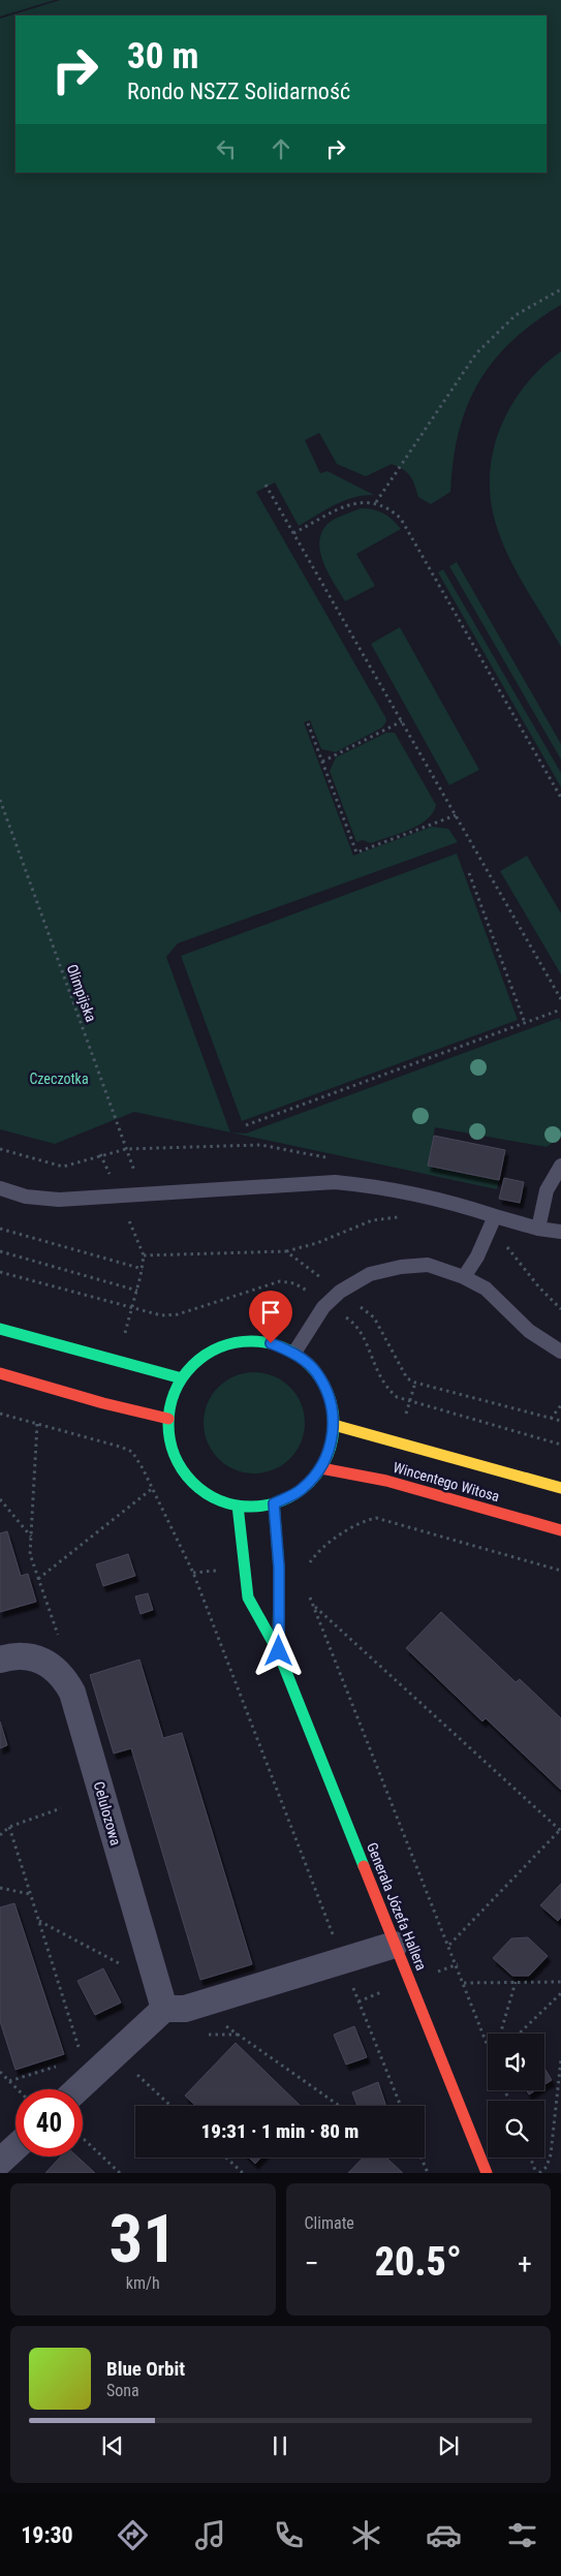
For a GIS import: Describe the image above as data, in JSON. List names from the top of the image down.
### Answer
{
  "streets": {
    "main road": ["Wincentego Witosa", "Generała Józefa Hallera"],
    "street": ["Celulozowa"],
    "path": ["Olimpijska"]
  },
  "crossings": [
    ["Wincentego Witosa", "Generała Józefa Hallera"]
  ],
  "parks": ["Czeczotka"],
  "page": {
    "turn": ["30 m", "Rondo NSZZ Solidarność"],
    "limit": "40",
    "trip": "19:31 · 1 min · 80 m",
    "tile": [
      ["31", "km/h"],
      "Climate"
    ],
    "heat": ["−", "20.5°", "+"],
    "song": ["Blue Orbit", "Sona"],
    "tabs": "19:30"
  }
}
